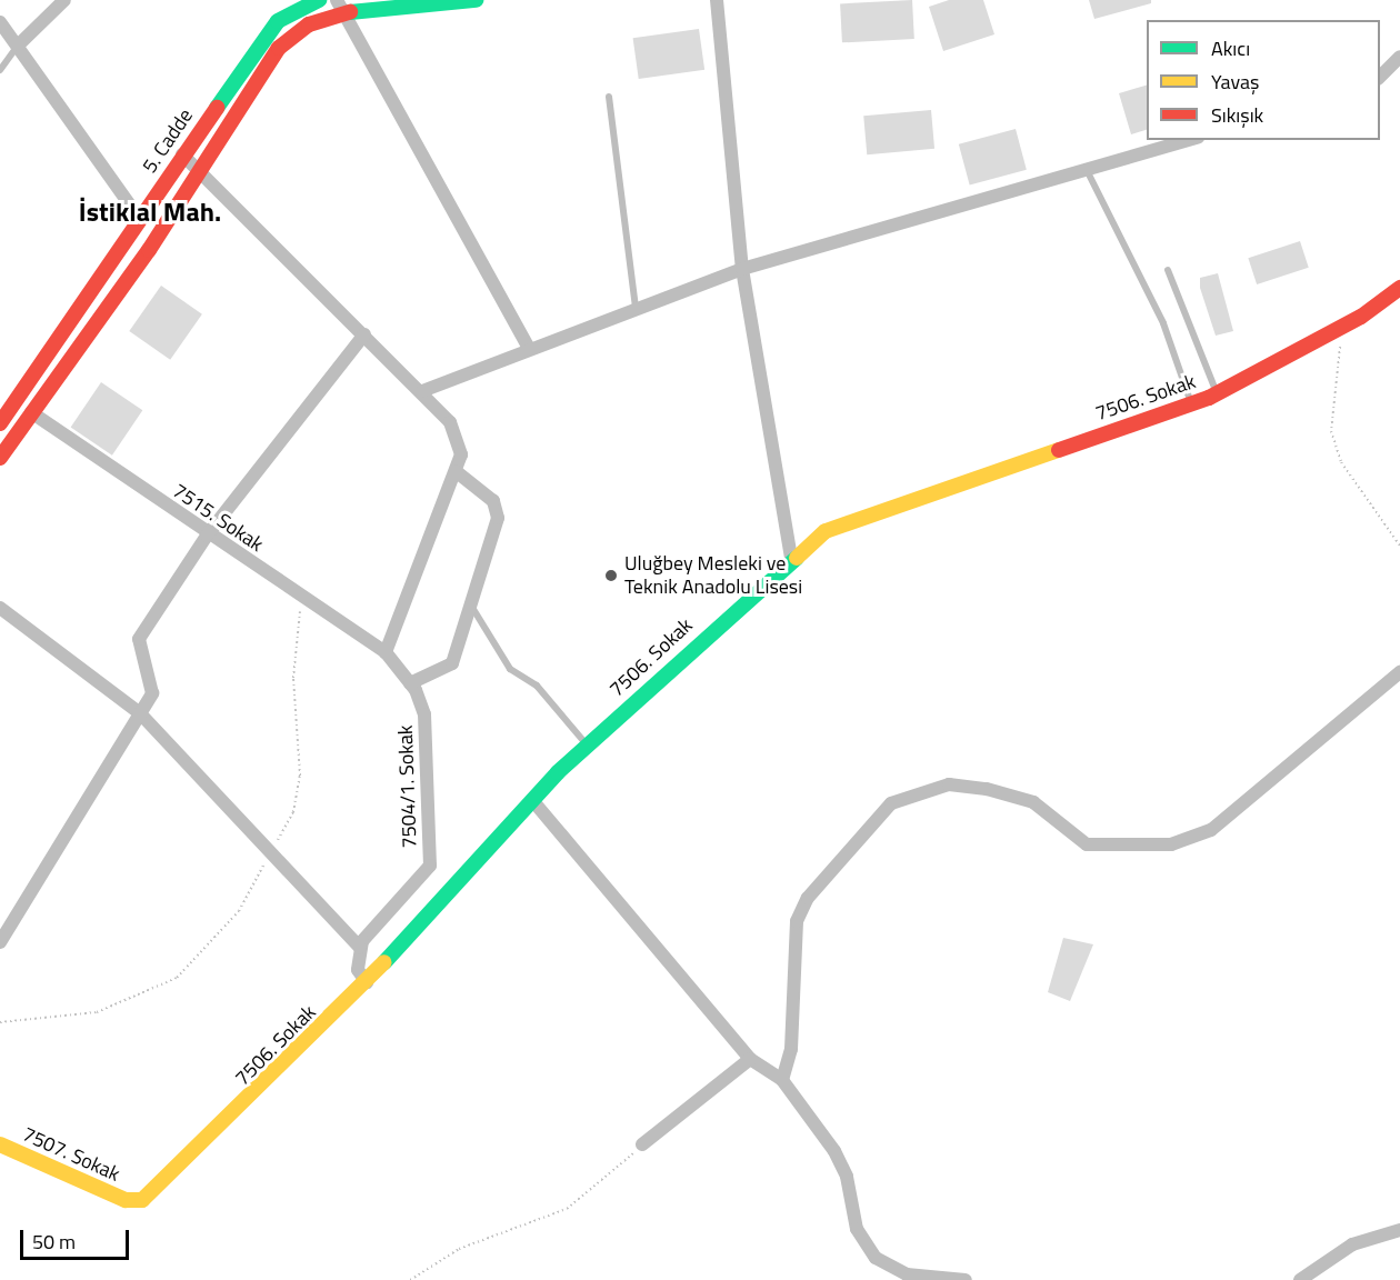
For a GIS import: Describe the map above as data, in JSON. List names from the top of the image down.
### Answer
{
  "streets": {
    "street": [
      "5. Cadde",
      "7506. Sokak",
      "7515. Sokak",
      "7504/1. Sokak",
      "7507. Sokak"
    ]
  },
  "crossings": [
    ["7506. Sokak", "7507. Sokak"],
    ["7515. Sokak", "7504/1. Sokak"]
  ],
  "districts": ["İstiklal Mah."],
  "places": ["Uluğbey Mesleki ve Teknik Anadolu Lisesi"],
  "legend": ["Akıcı", "Yavaş", "Sıkışık"],
  "scale_bar": "50 m"
}
